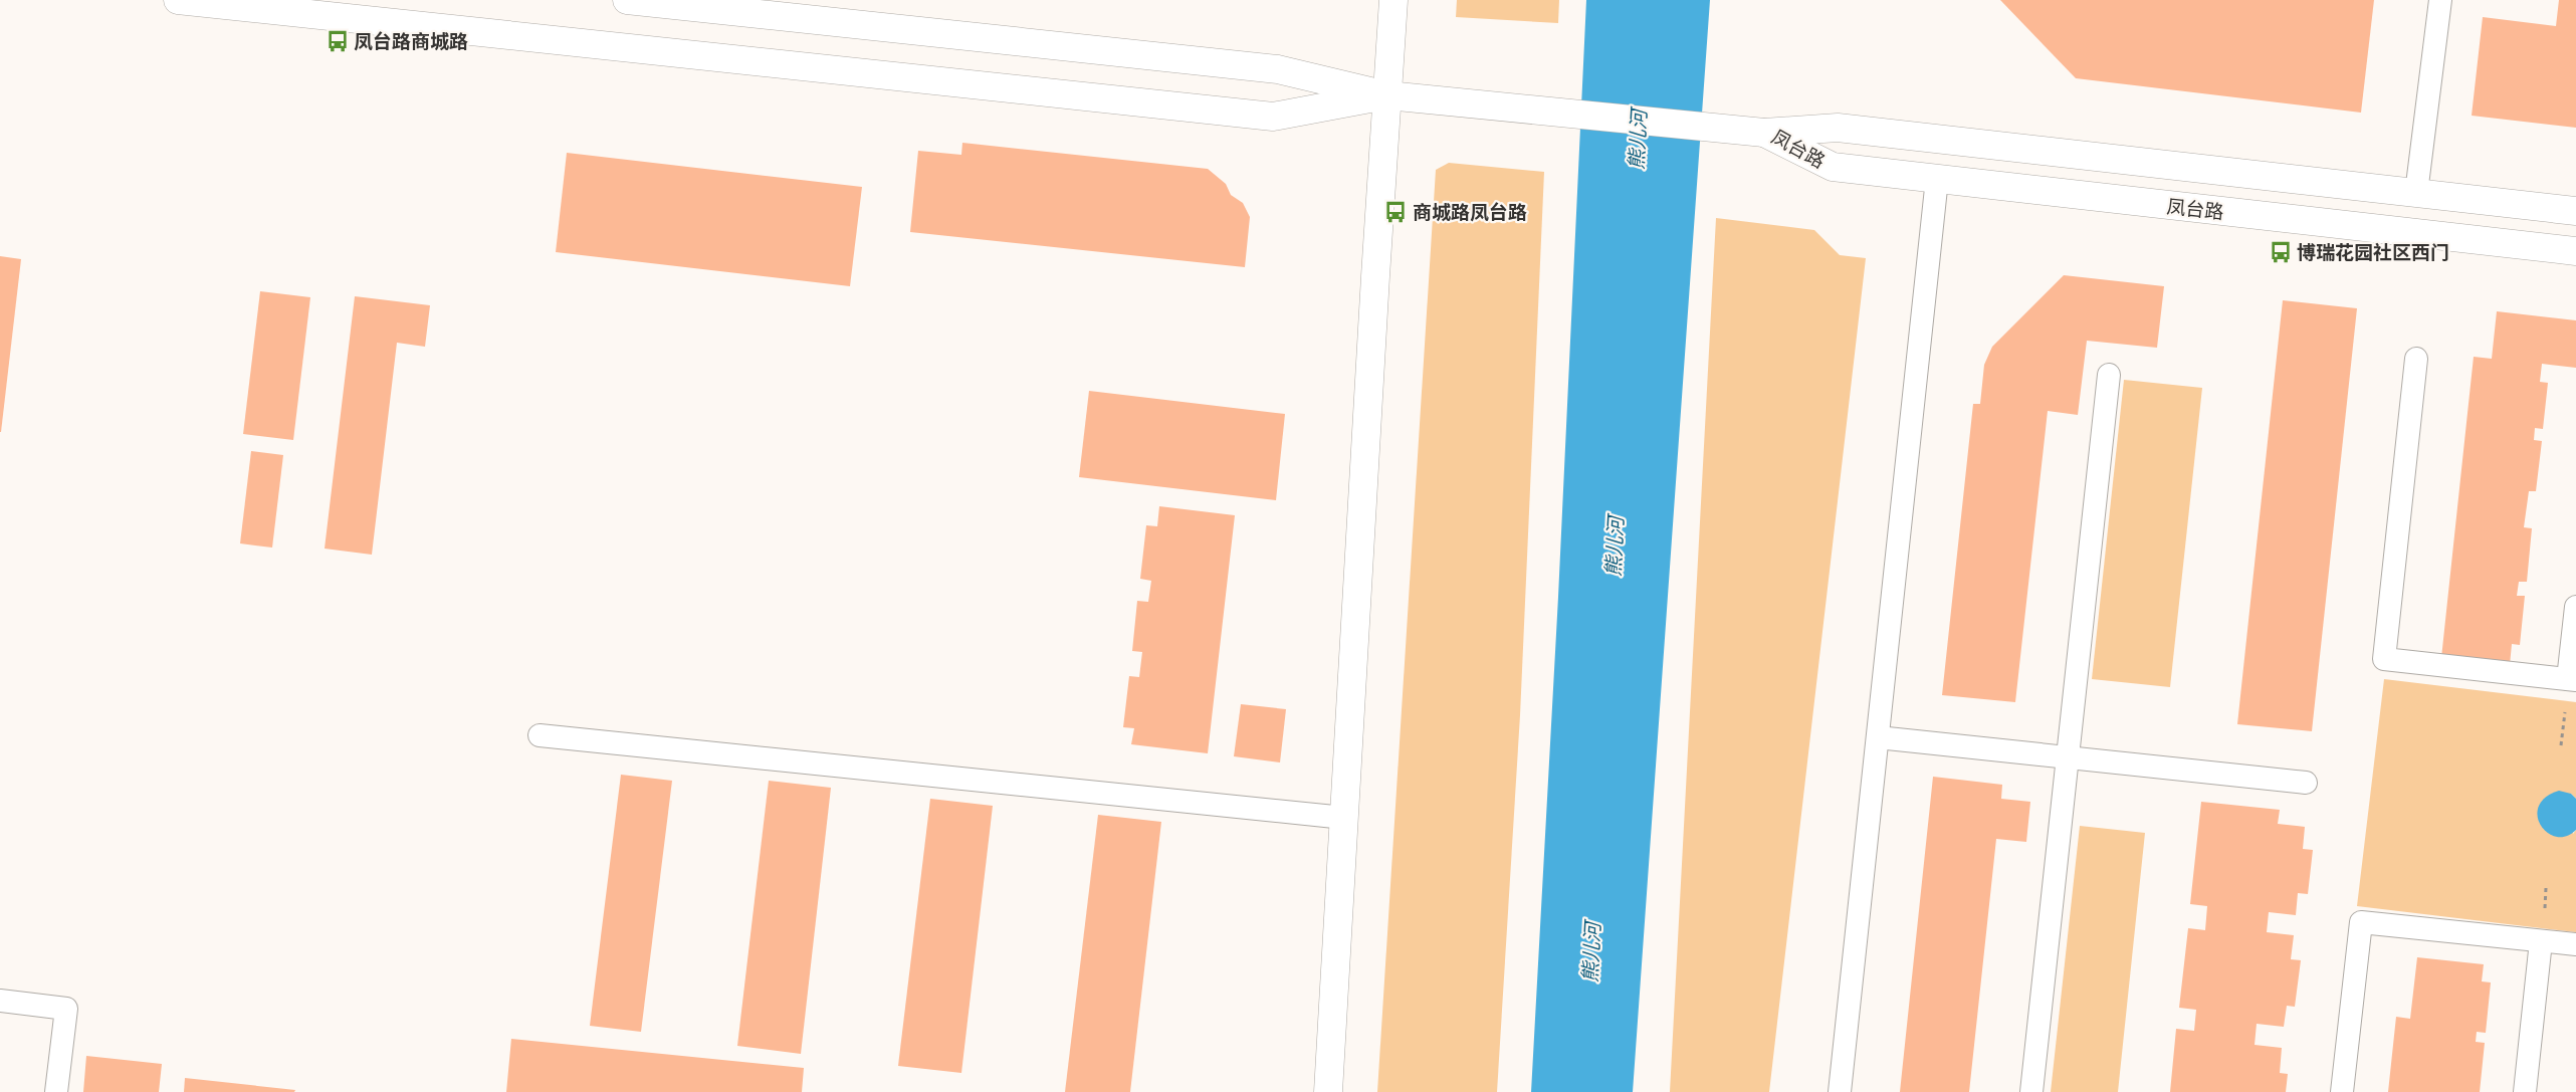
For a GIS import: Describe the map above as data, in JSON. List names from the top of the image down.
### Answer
{
  "streets": {
    "street": ["凤台路"]
  },
  "water": ["熊儿河"],
  "places": {
    "bus stop": ["凤台路商城路", "商城路凤台路", "博瑞花园社区西门"]
  }
}
